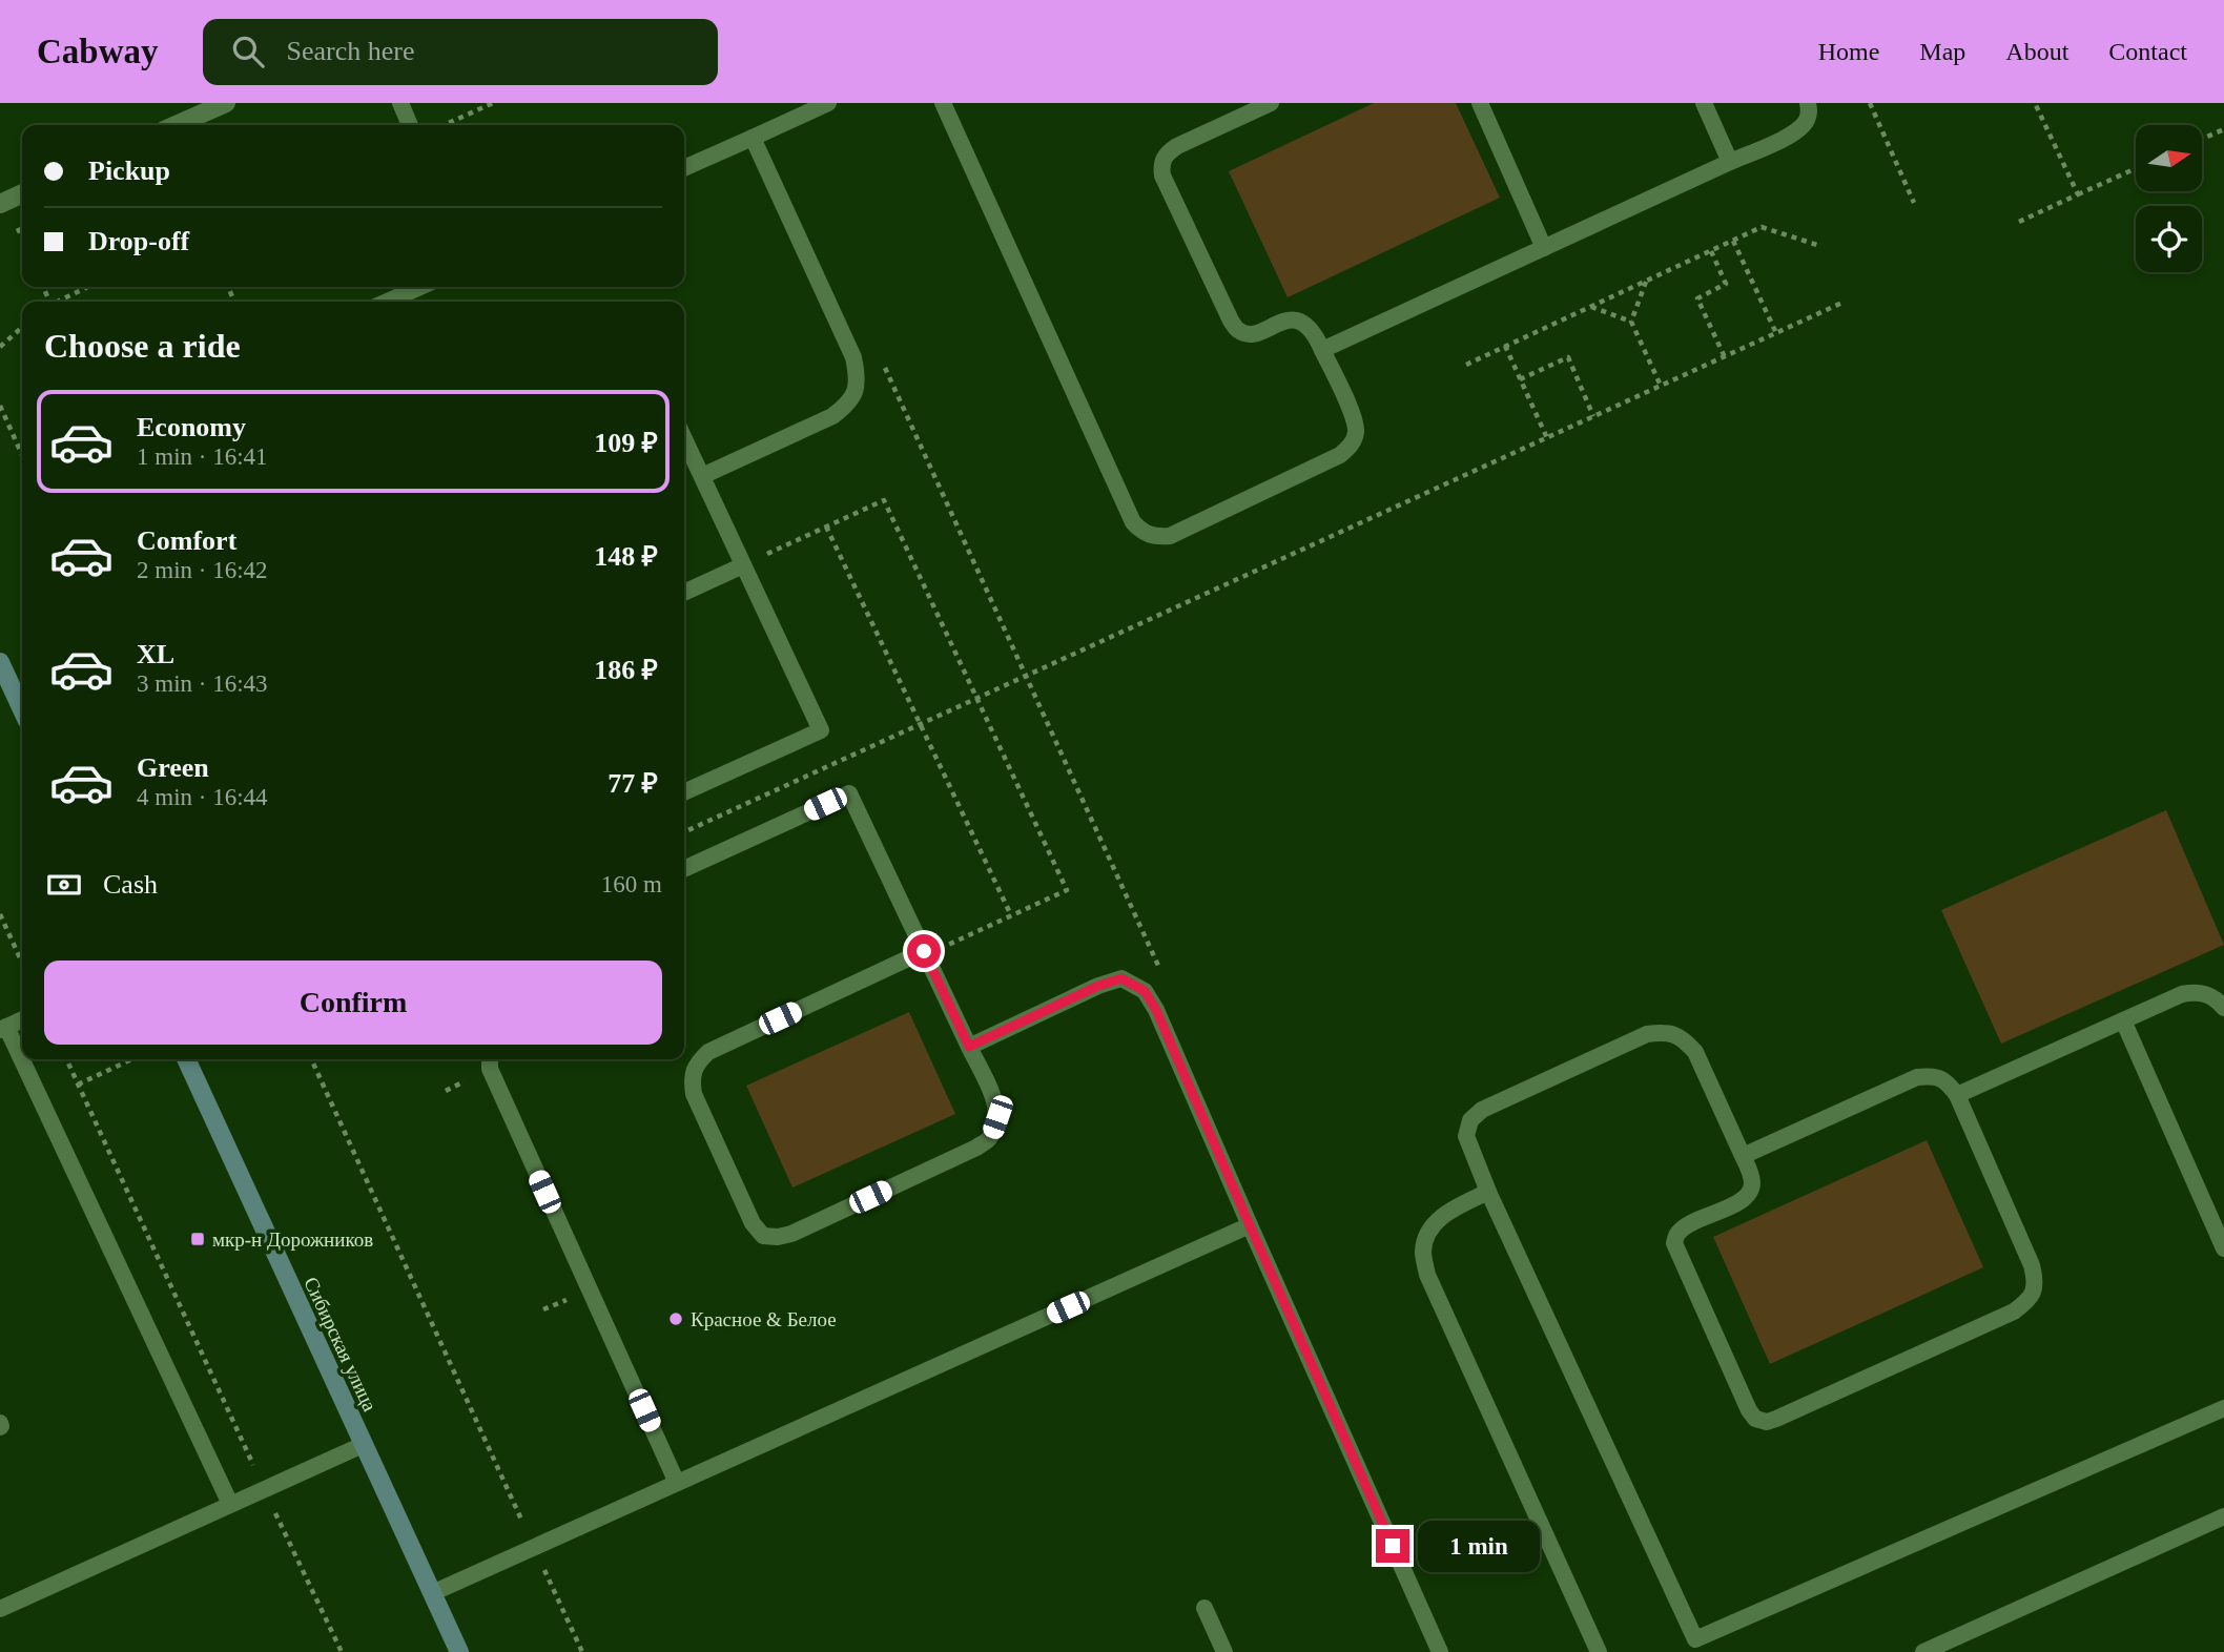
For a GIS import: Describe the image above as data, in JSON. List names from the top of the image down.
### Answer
{
  "streets": {
    "main road": ["Сибирская улица"]
  },
  "places": {
    "transit": ["мкр-н Дорожников"],
    "other": ["Красное & Белое"]
  },
  "north": "right",
  "page": {
    "header": "Cabway",
    "search": "Search here",
    "nav": [
      "Home",
      "Map",
      "About",
      "Contact"
    ],
    "banner": ["Pickup", "Drop-off"],
    "heading": "Choose a ride",
    "list": [
      {
        "name": "Economy",
        "note": "1 min · 16:41",
        "value": "109 ₽"
      },
      {
        "name": "Comfort",
        "note": "2 min · 16:42",
        "value": "148 ₽"
      },
      {
        "name": "XL",
        "note": "3 min · 16:43",
        "value": "186 ₽"
      },
      {
        "name": "Green",
        "note": "4 min · 16:44",
        "value": "77 ₽"
      }
    ],
    "pay": ["Cash", "160 m"],
    "buttons": "Confirm",
    "bubble": "1 min"
  }
}
